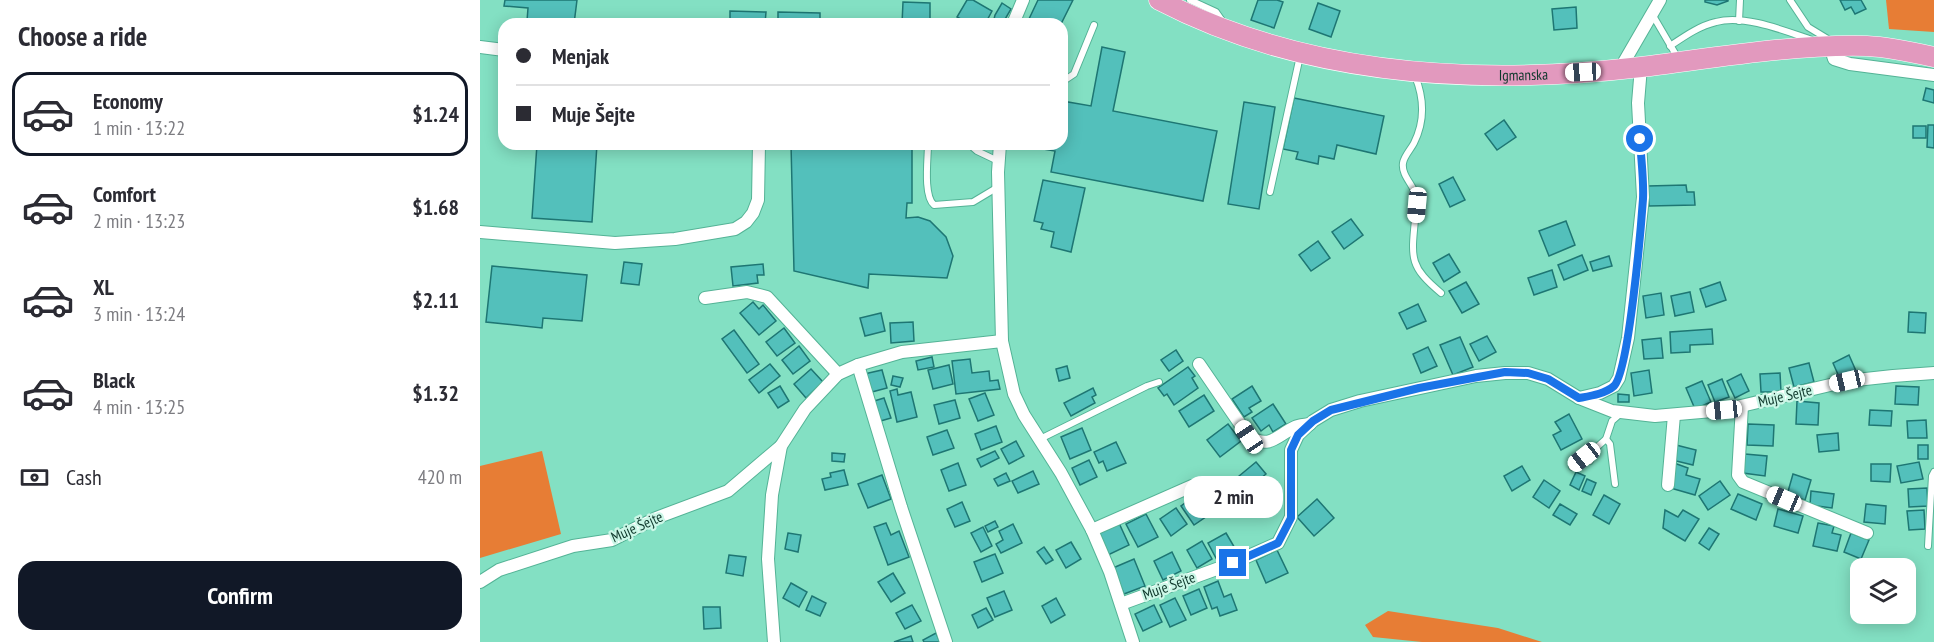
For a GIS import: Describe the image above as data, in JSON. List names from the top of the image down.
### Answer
{
  "streets": {
    "main road": ["Igmanska"],
    "street": ["Muje Šejte"]
  },
  "page": {
    "heading": "Choose a ride",
    "banner": ["Menjak", "Muje Šejte"],
    "list": [
      {
        "name": "Economy",
        "note": "1 min · 13:22",
        "value": "$1.24"
      },
      {
        "name": "Comfort",
        "note": "2 min · 13:23",
        "value": "$1.68"
      },
      {
        "name": "XL",
        "note": "3 min · 13:24",
        "value": "$2.11"
      },
      {
        "name": "Black",
        "note": "4 min · 13:25",
        "value": "$1.32"
      }
    ],
    "pay": ["Cash", "420 m"],
    "bubble": "2 min",
    "buttons": "Confirm"
  }
}
